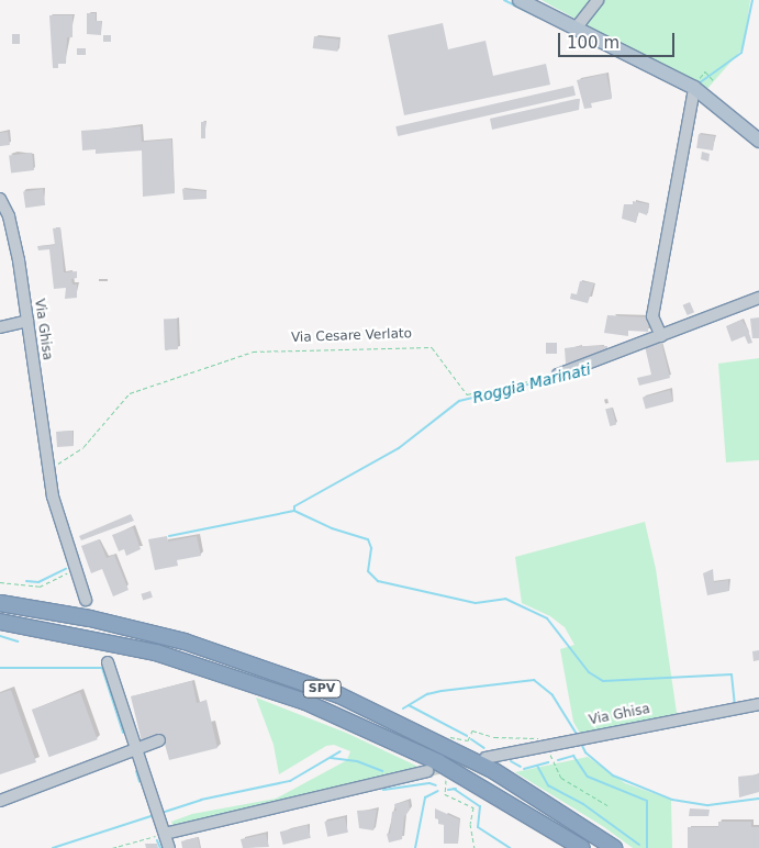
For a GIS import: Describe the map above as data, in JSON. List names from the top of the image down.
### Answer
{
  "streets": {
    "highway": ["SPV"],
    "street": ["Via Ghisa"],
    "path": ["Via Cesare Verlato"]
  },
  "crossings": [
    ["Via Ghisa", "Via Cesare Verlato"]
  ],
  "water": ["Roggia Marinati"],
  "scale_bar": "100 m"
}
